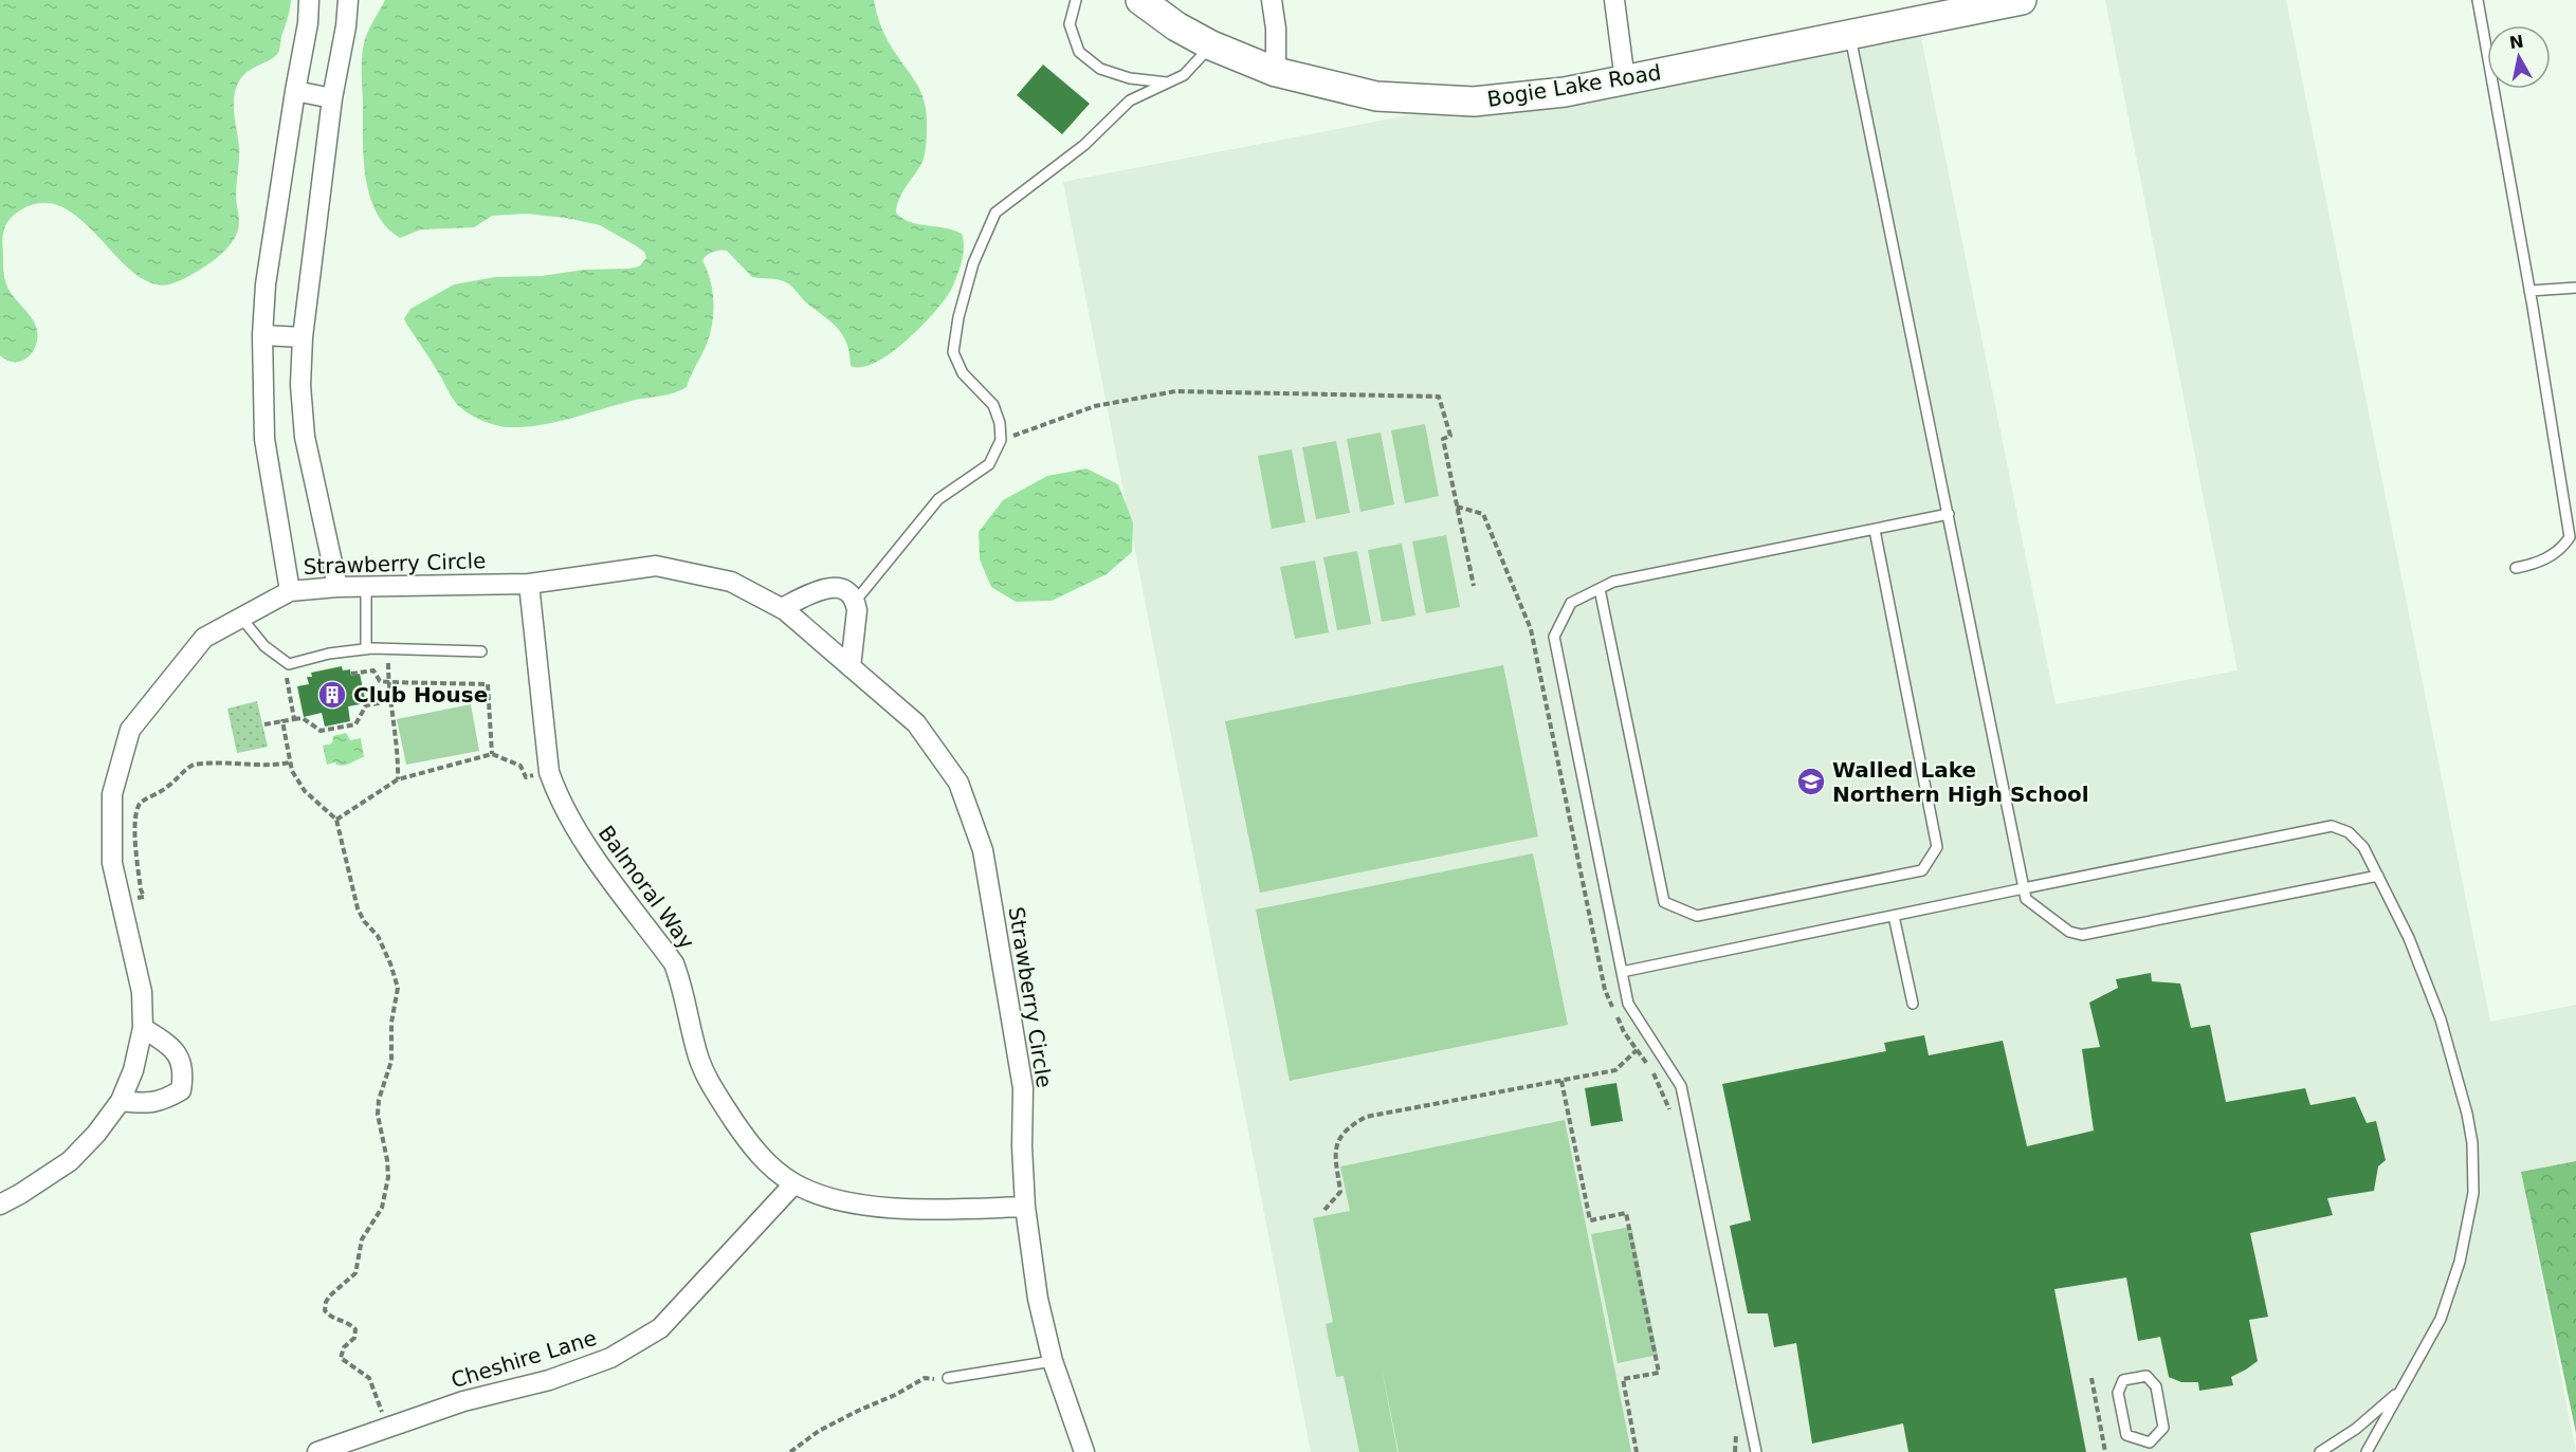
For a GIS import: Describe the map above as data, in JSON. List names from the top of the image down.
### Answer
{
  "streets": {
    "main road": ["Bogie Lake Road"],
    "street": ["Strawberry Circle", "Balmoral Way", "Cheshire Lane"]
  },
  "crossings": [
    ["Strawberry Circle", "Balmoral Way"],
    ["Balmoral Way", "Cheshire Lane"]
  ],
  "places": {
    "building": ["Club House"],
    "school or university": ["Walled Lake Northern High School"]
  },
  "north": "top"
}
